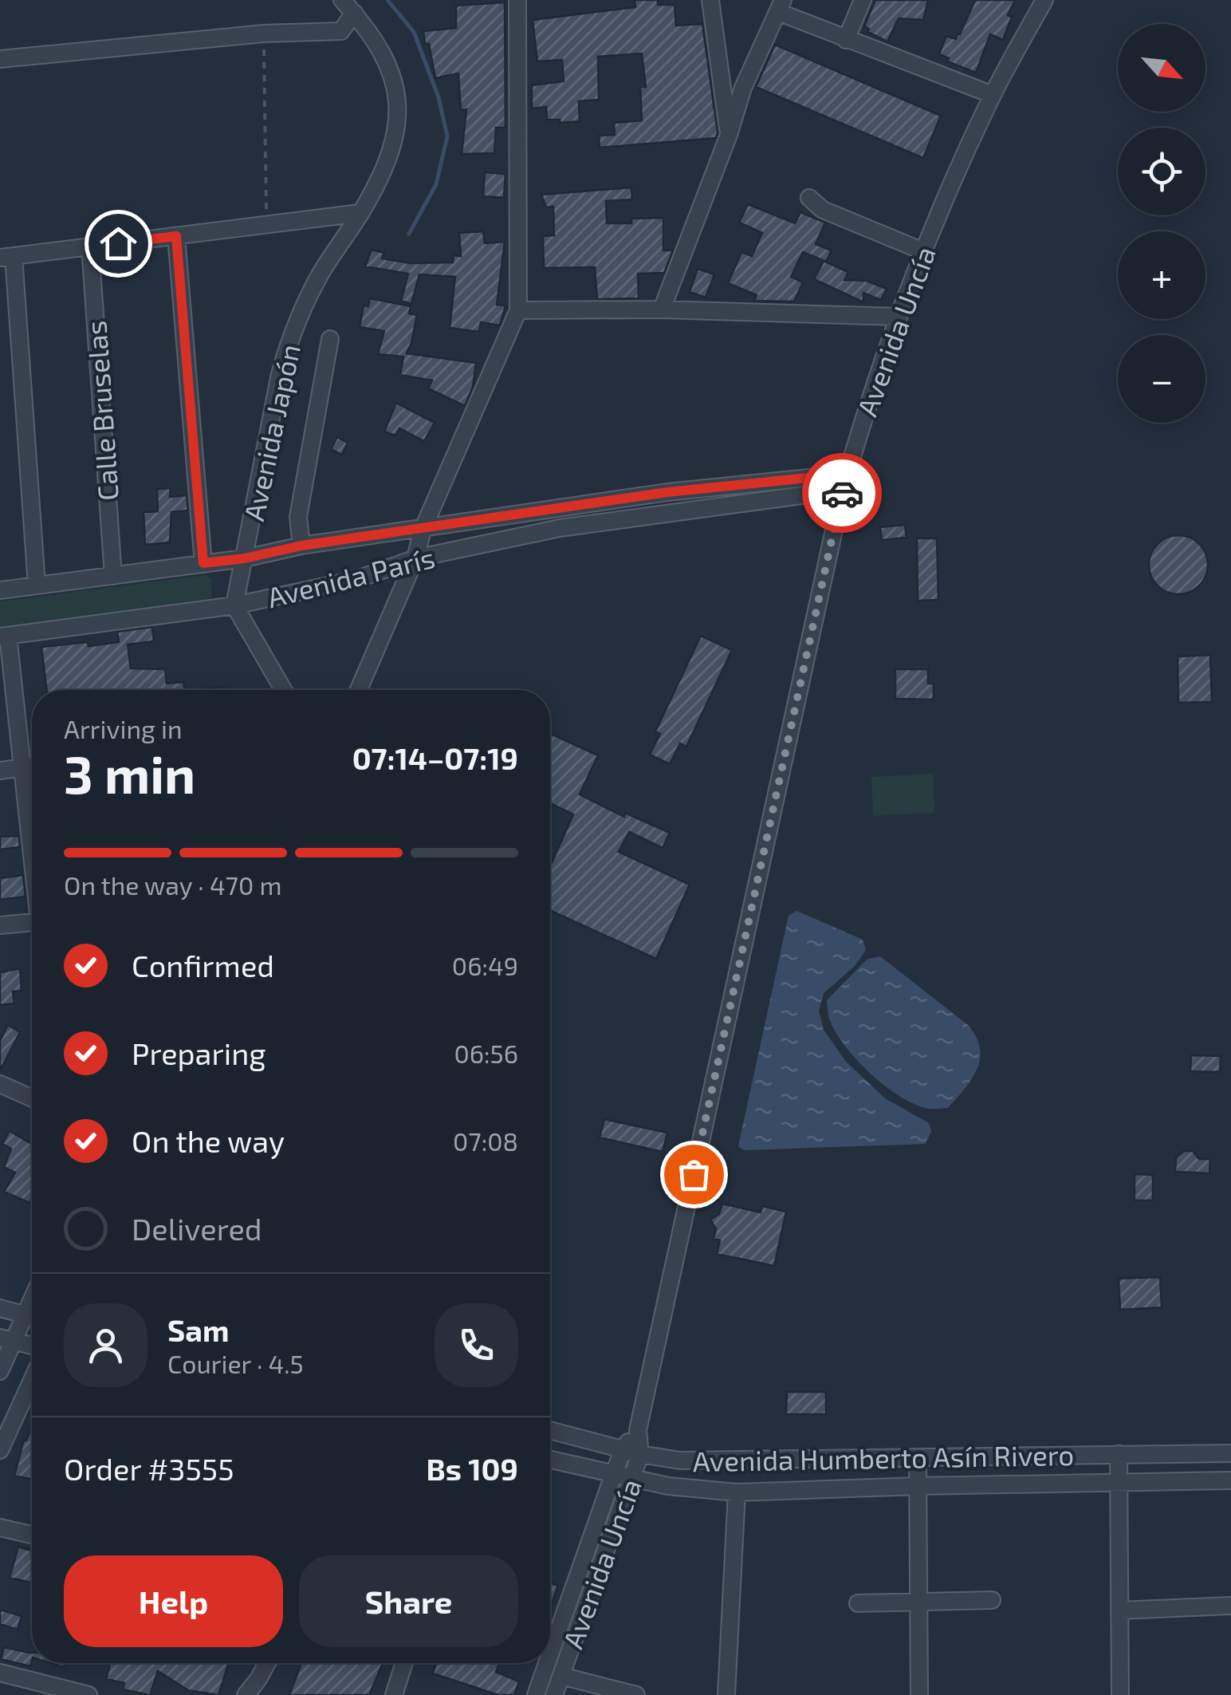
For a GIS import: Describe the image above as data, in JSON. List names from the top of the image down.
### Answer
{
  "streets": {
    "street": [
      "Avenida Uncía",
      "Calle Bruselas",
      "Avenida Japón",
      "Avenida París",
      "Avenida Humberto Asín Rivero"
    ]
  },
  "crossings": [
    ["Avenida Uncía", "Avenida París"],
    ["Avenida Uncía", "Avenida Humberto Asín Rivero"],
    ["Calle Bruselas", "Avenida París"],
    ["Avenida Japón", "Avenida París"]
  ],
  "north": "bottom right",
  "page": {
    "map_buttons": ["+", "−"],
    "heading": ["3 min", "Arriving in", "07:14–07:19"],
    "panel": [
      "Sam",
      "Courier · 4.5",
      "Order #3555",
      "Bs 109"
    ],
    "bar": "On the way · 470 m",
    "list": [
      ["Confirmed", "06:49"],
      ["Preparing", "06:56"],
      ["On the way", "07:08"],
      "Delivered"
    ],
    "buttons": ["Help", "Share"]
  }
}
